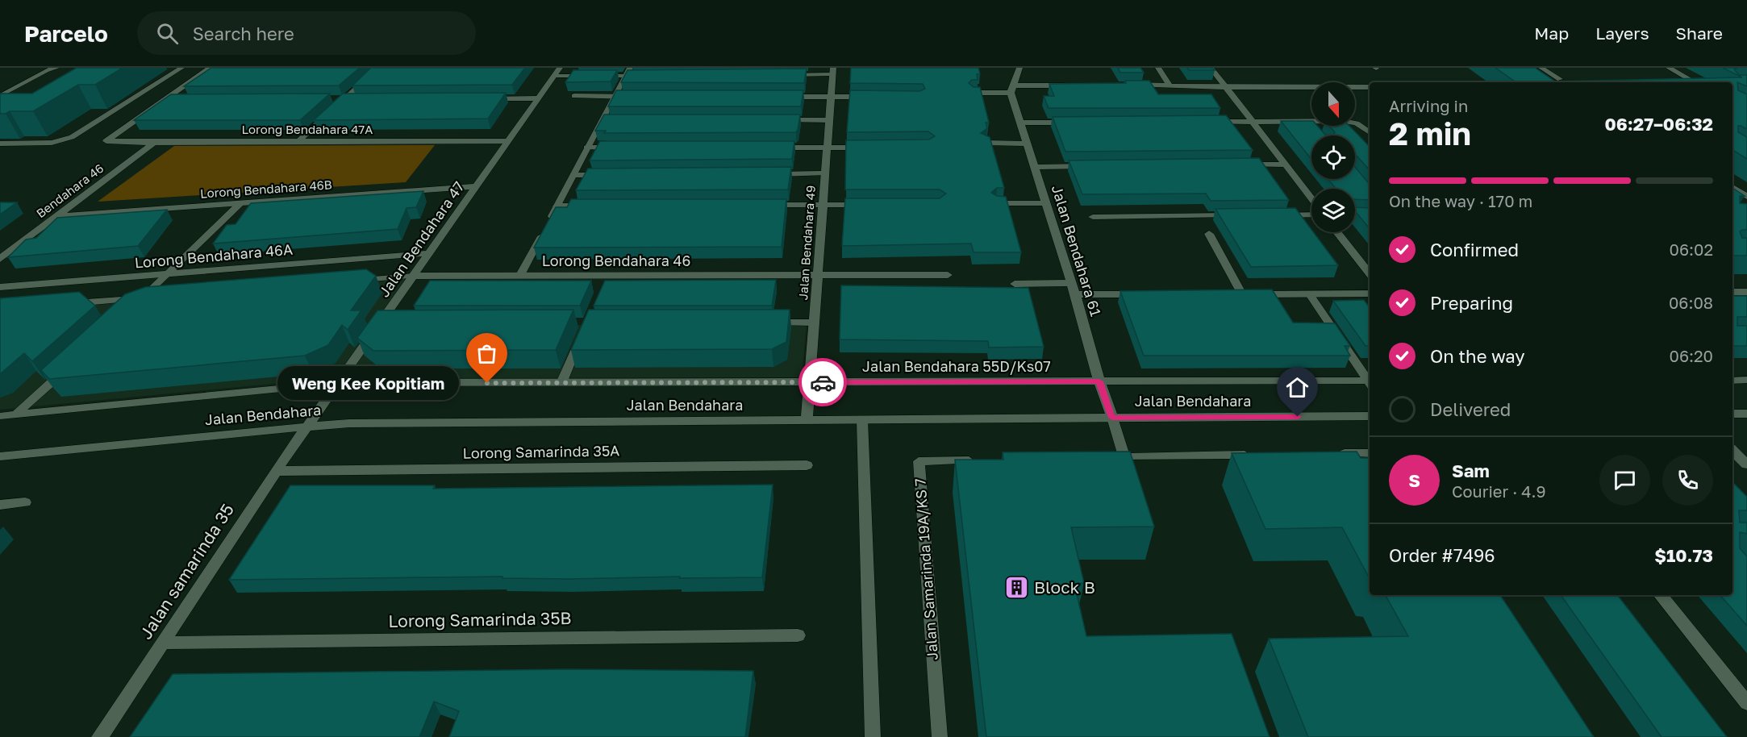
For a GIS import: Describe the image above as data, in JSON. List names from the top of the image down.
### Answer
{
  "streets": {
    "street": [
      "Lorong Bendahara 47A",
      "Lorong Bendahara 46B",
      "Bendahara 46",
      "Jalan Bendahara 47",
      "Jalan Bendahara 49",
      "Jalan Bendahara 61",
      "Lorong Bendahara 46A",
      "Lorong Bendahara 46",
      "Jalan Bendahara 55D/Ks07",
      "Jalan Bendahara",
      "Lorong Samarinda 35A",
      "Jalan samarinda 35",
      "Lorong Samarinda 35B"
    ],
    "lane": ["Jalan Samarinda 19A/KS 7"]
  },
  "crossings": [
    ["Lorong Bendahara 47A", "Bendahara 46"],
    ["Lorong Bendahara 47A", "Jalan Bendahara 47"],
    ["Lorong Bendahara 46B", "Bendahara 46"],
    ["Lorong Bendahara 46B", "Jalan Bendahara 47"],
    ["Jalan Bendahara 47", "Lorong Bendahara 46A"],
    ["Jalan Bendahara 47", "Lorong Bendahara 46"],
    ["Jalan Bendahara 47", "Jalan Bendahara 55D/Ks07"],
    ["Jalan Bendahara 47", "Jalan Bendahara"],
    ["Jalan Bendahara 47", "Jalan samarinda 35"],
    ["Jalan Bendahara 49", "Lorong Bendahara 46"],
    ["Jalan Bendahara 49", "Jalan Bendahara 55D/Ks07"],
    ["Jalan Bendahara 49", "Jalan Bendahara"],
    ["Jalan Bendahara 61", "Jalan Bendahara 55D/Ks07"],
    ["Jalan Bendahara 61", "Jalan Bendahara"],
    ["Jalan Bendahara", "Jalan samarinda 35"],
    ["Lorong Samarinda 35A", "Jalan samarinda 35"],
    ["Jalan samarinda 35", "Lorong Samarinda 35B"]
  ],
  "places": {
    "other": ["Weng Kee Kopitiam"],
    "building": ["Block B"]
  },
  "north": "bottom",
  "page": {
    "header": "Parcelo",
    "search": "Search here",
    "nav": ["Map", "Layers", "Share"],
    "heading": ["2 min", "Arriving in", "06:27–06:32"],
    "panel": [
      "Sam",
      "Courier · 4.9",
      "Order #7496",
      "$10.73"
    ],
    "bar": "On the way · 170 m",
    "list": [
      ["Confirmed", "06:02"],
      ["Preparing", "06:08"],
      ["On the way", "06:20"],
      "Delivered"
    ],
    "bubble": "Weng Kee Kopitiam",
    "round": "S"
  }
}
